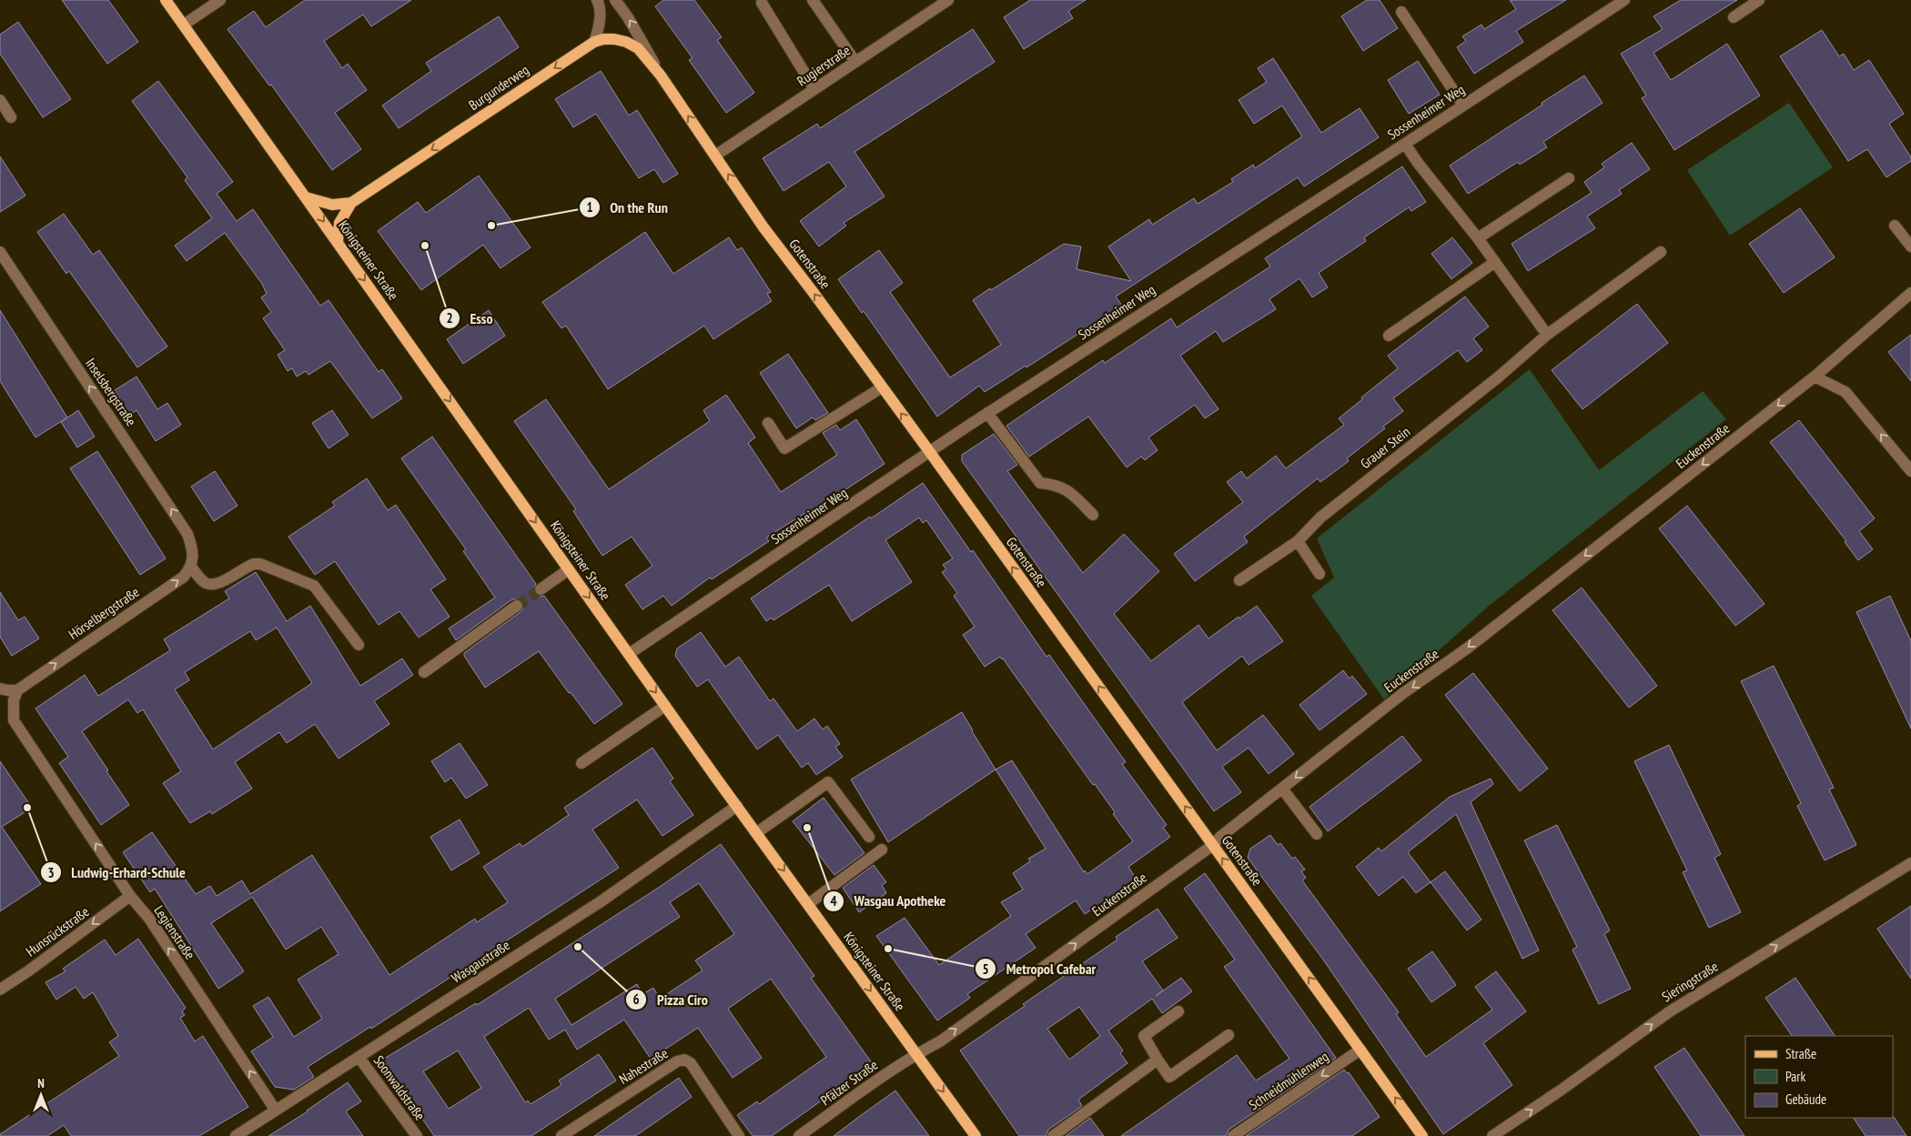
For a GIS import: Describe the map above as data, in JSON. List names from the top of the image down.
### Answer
{
  "streets": {
    "main road": ["Burgunderweg", "Königsteiner Straße", "Gotenstraße"],
    "street": [
      "Rugierstraße",
      "Sossenheimer Weg",
      "Inselsbergstraße",
      "Euckenstraße",
      "Grauer Stein",
      "Hörselbergstraße",
      "Hunsrückstraße",
      "Legienstraße",
      "Wasgaustraße",
      "Sieringstraße",
      "Nahestraße",
      "Schneidmühlenweg",
      "Pfälzer Straße",
      "Soonwaldstraße"
    ]
  },
  "crossings": [
    ["Rugierstraße", "Gotenstraße"],
    ["Burgunderweg", "Gotenstraße"],
    ["Sossenheimer Weg", "Königsteiner Straße"],
    ["Sossenheimer Weg", "Gotenstraße"],
    ["Königsteiner Straße", "Euckenstraße"],
    ["Königsteiner Straße", "Wasgaustraße"],
    ["Königsteiner Straße", "Pfälzer Straße"],
    ["Gotenstraße", "Euckenstraße"],
    ["Gotenstraße", "Schneidmühlenweg"],
    ["Inselsbergstraße", "Hörselbergstraße"],
    ["Euckenstraße", "Pfälzer Straße"],
    ["Hörselbergstraße", "Legienstraße"],
    ["Hunsrückstraße", "Legienstraße"],
    ["Legienstraße", "Wasgaustraße"],
    ["Wasgaustraße", "Soonwaldstraße"]
  ],
  "one_way": [
    "Burgunderweg",
    "Königsteiner Straße",
    "Gotenstraße",
    "Inselsbergstraße",
    "Hörselbergstraße",
    "Hunsrückstraße",
    "Legienstraße",
    "Sieringstraße",
    "Schneidmühlenweg"
  ],
  "places": [
    "On the Run",
    "Esso",
    "Ludwig-Erhard-Schule",
    "Wasgau Apotheke",
    "Pizza Ciro",
    "Metropol Cafebar"
  ],
  "legend": ["Straße", "Park", "Gebäude"],
  "north": "top"
}
